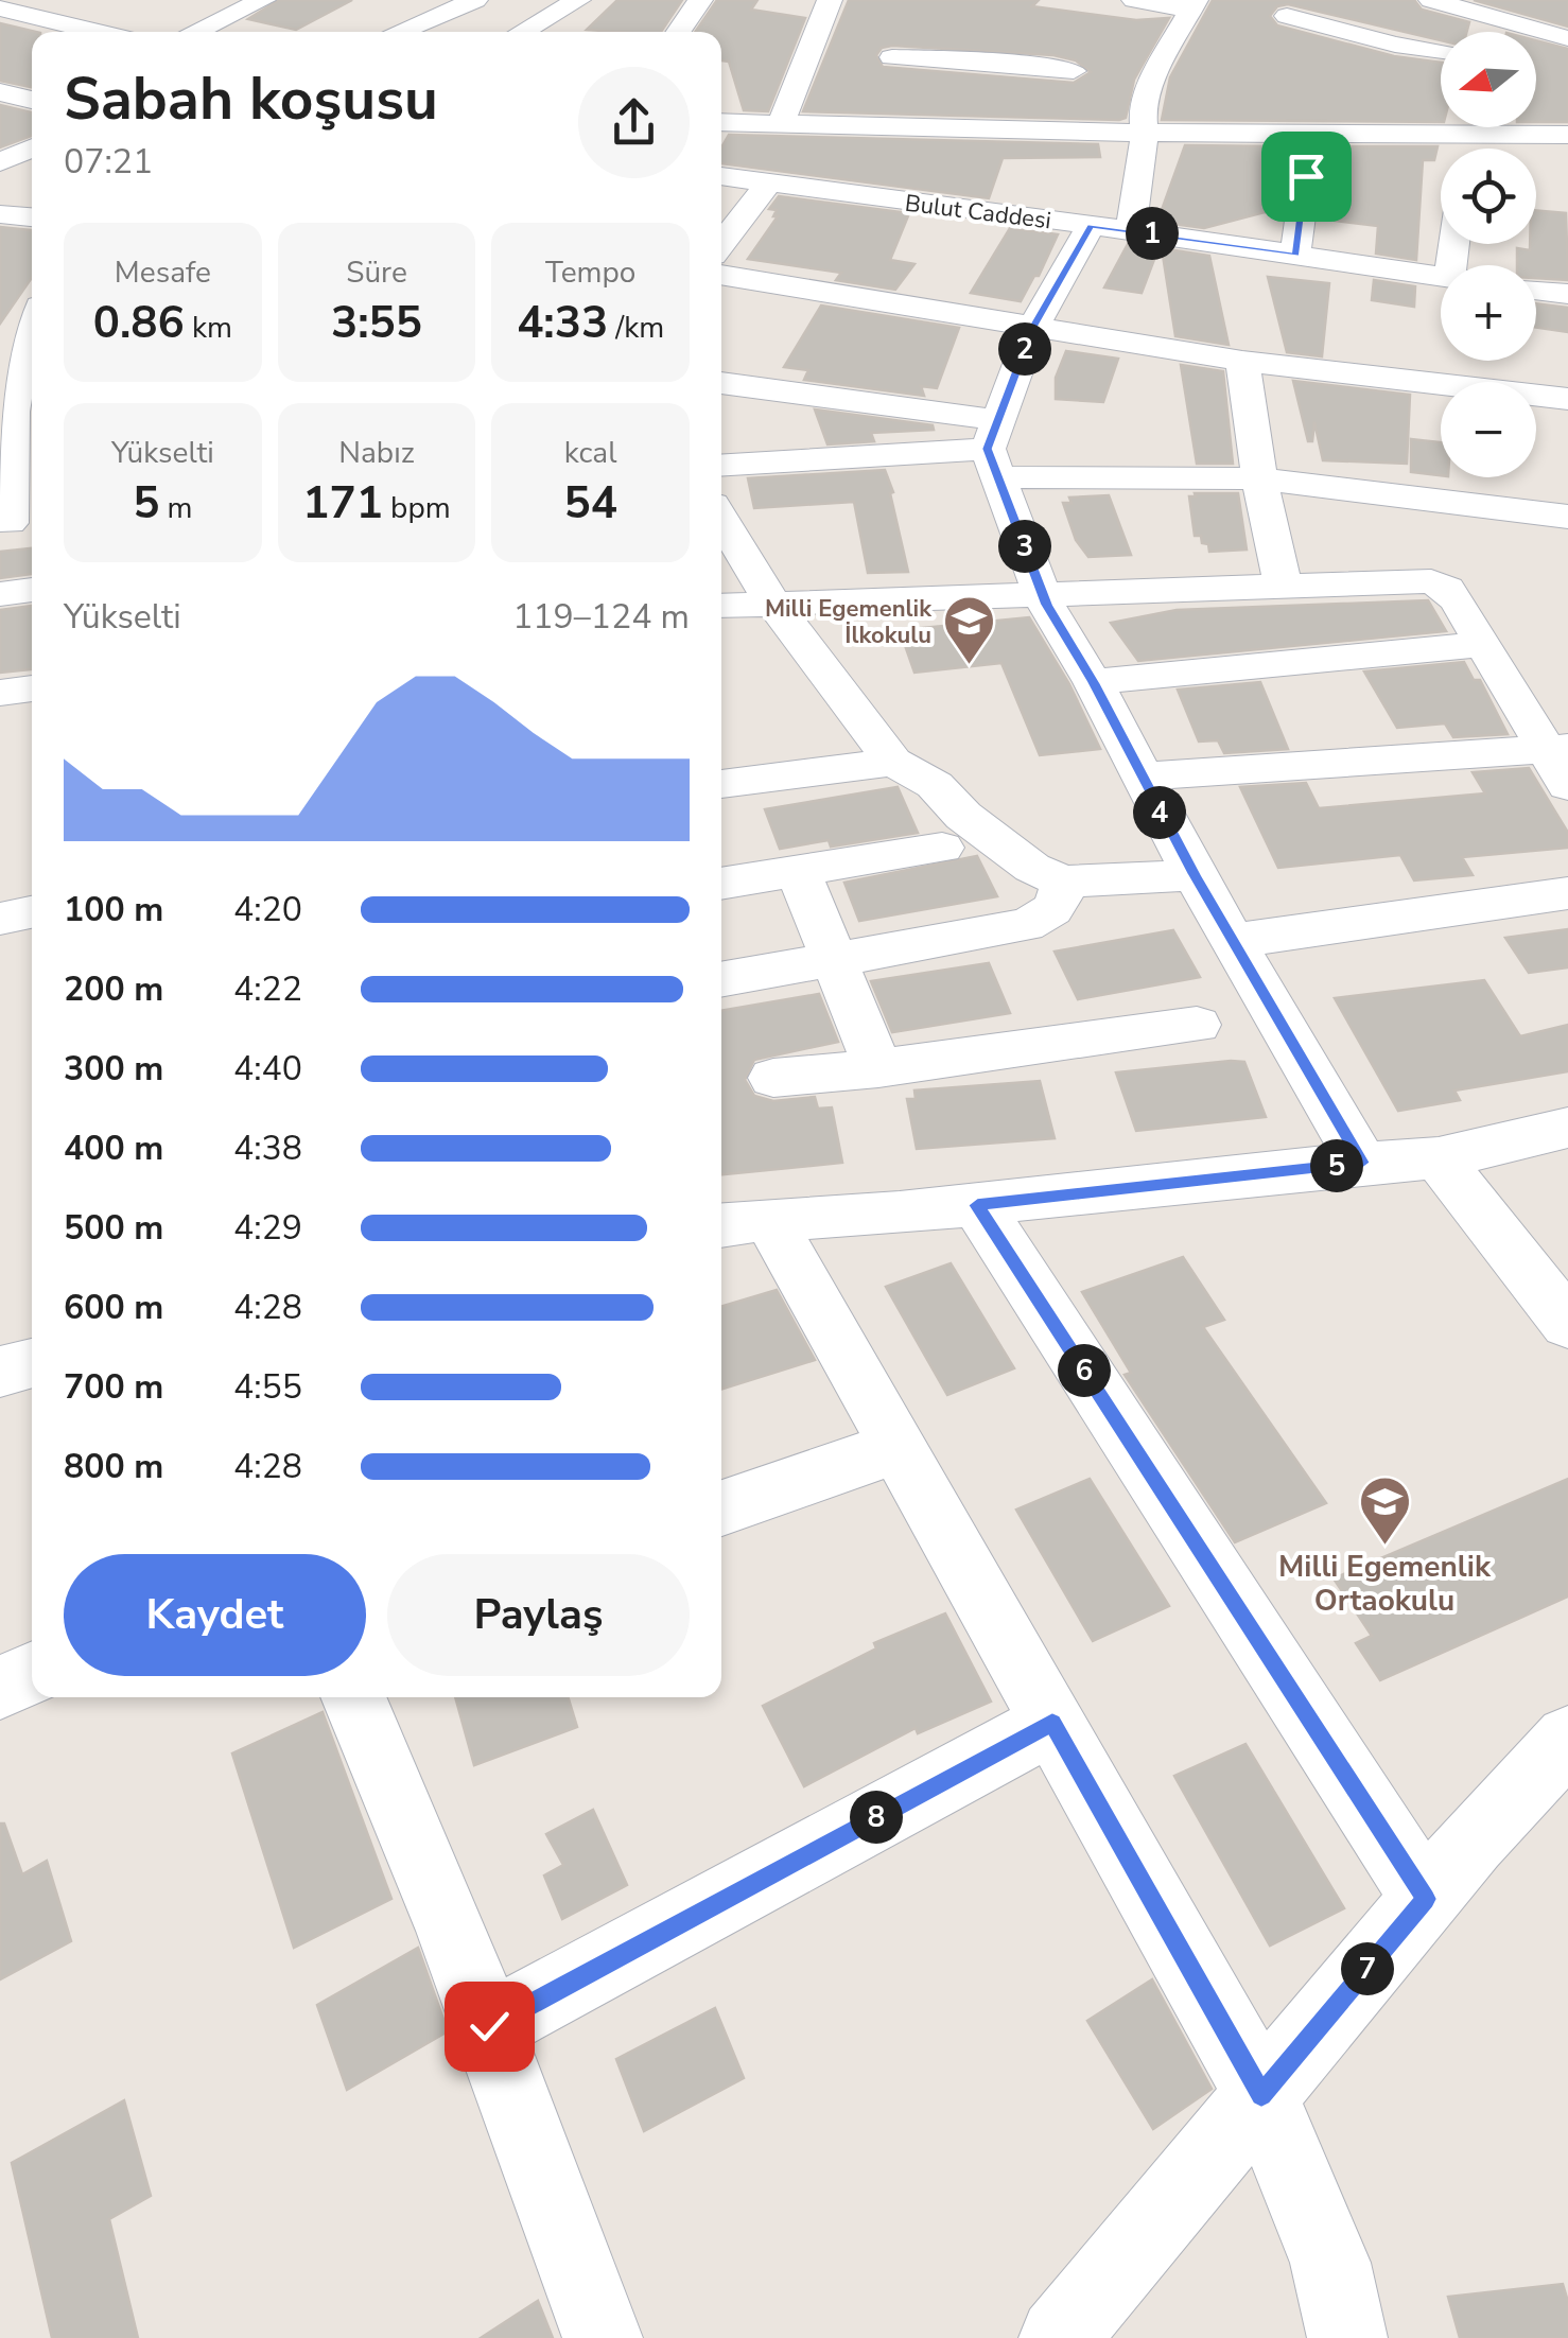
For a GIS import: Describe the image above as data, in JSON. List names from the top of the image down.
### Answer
{
  "streets": {
    "street": ["Bulut Caddesi"]
  },
  "places": {
    "school or university": ["Milli Egemenlik İlkokulu", "Milli Egemenlik Ortaokulu"]
  },
  "north": "left",
  "page": {
    "map_buttons": ["+", "−"],
    "heading": ["Sabah koşusu", "07:21"],
    "pins": [
      "1",
      "2",
      "3",
      "4",
      "5",
      "6",
      "8",
      "7"
    ],
    "stats": [
      ["Mesafe", "0.86 km"],
      ["Süre", "3:55"],
      ["Tempo", "4:33 /km"],
      ["Yükselti", "5 m"],
      ["Nabız", "171 bpm"],
      ["kcal", "54"]
    ],
    "chart": ["Yükselti", "119–124 m"],
    "list": [
      {
        "name": "100 m",
        "note": "4:20"
      },
      {
        "name": "200 m",
        "note": "4:22"
      },
      {
        "name": "300 m",
        "note": "4:40"
      },
      {
        "name": "400 m",
        "note": "4:38"
      },
      {
        "name": "500 m",
        "note": "4:29"
      },
      {
        "name": "600 m",
        "note": "4:28"
      },
      {
        "name": "700 m",
        "note": "4:55"
      },
      {
        "name": "800 m",
        "note": "4:28"
      }
    ],
    "buttons": ["Kaydet", "Paylaş"]
  }
}
